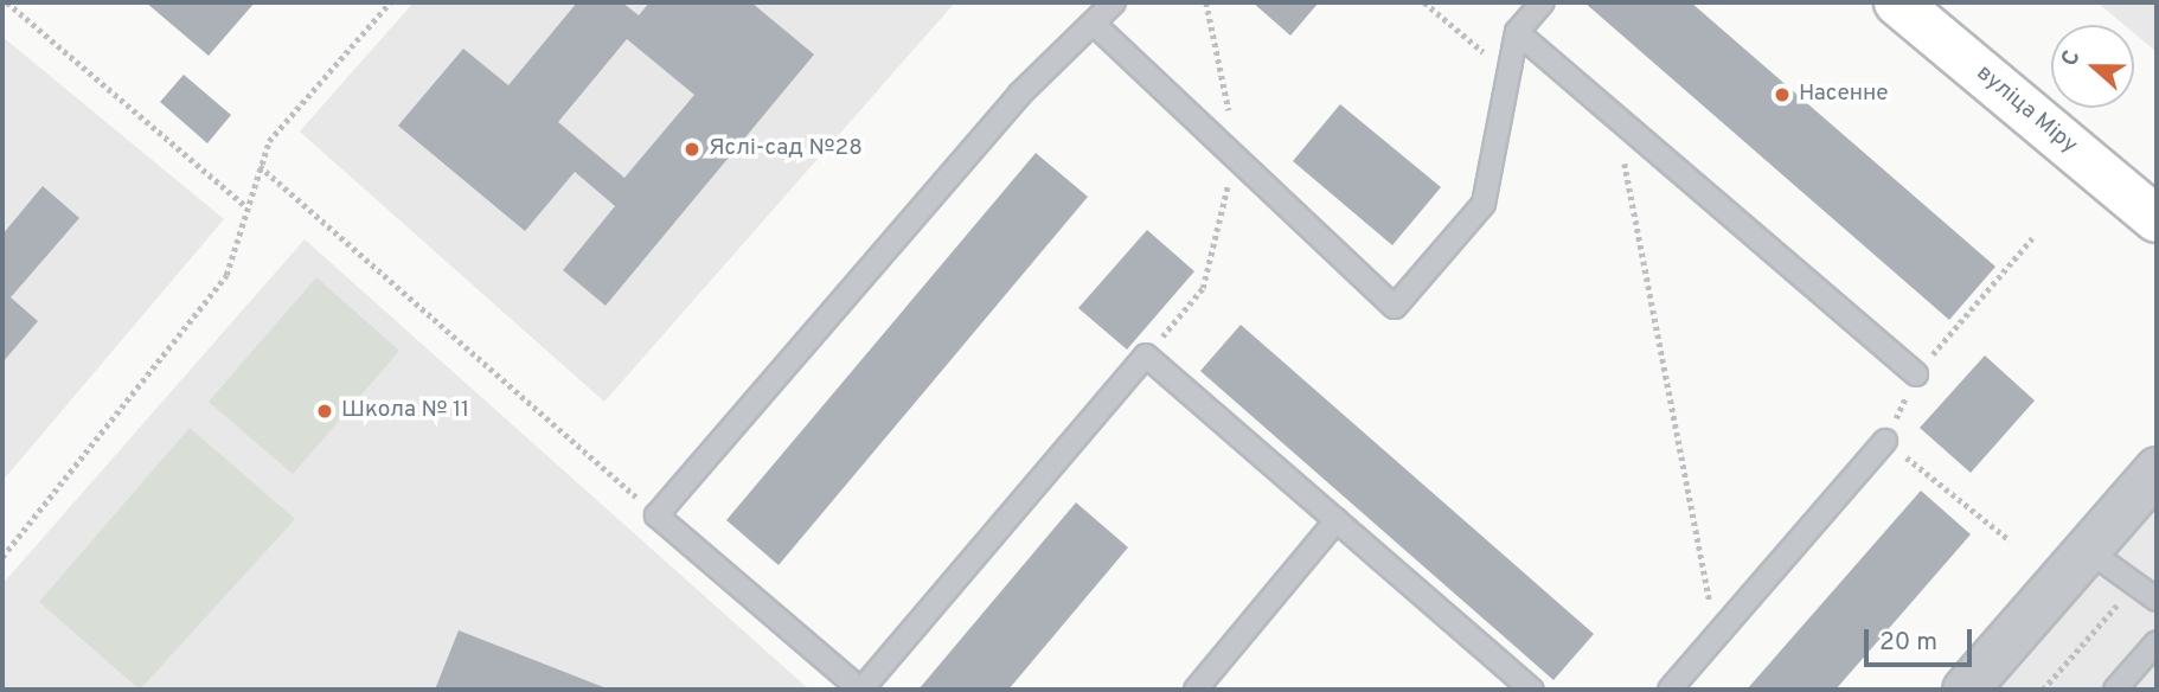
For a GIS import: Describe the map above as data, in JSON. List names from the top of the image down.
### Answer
{
  "streets": {
    "main road": ["вуліца Міру"]
  },
  "places": ["Насенне", "Яслі-сад №28", "Школа № 11"],
  "scale_bar": "20 m",
  "north": "left"
}
